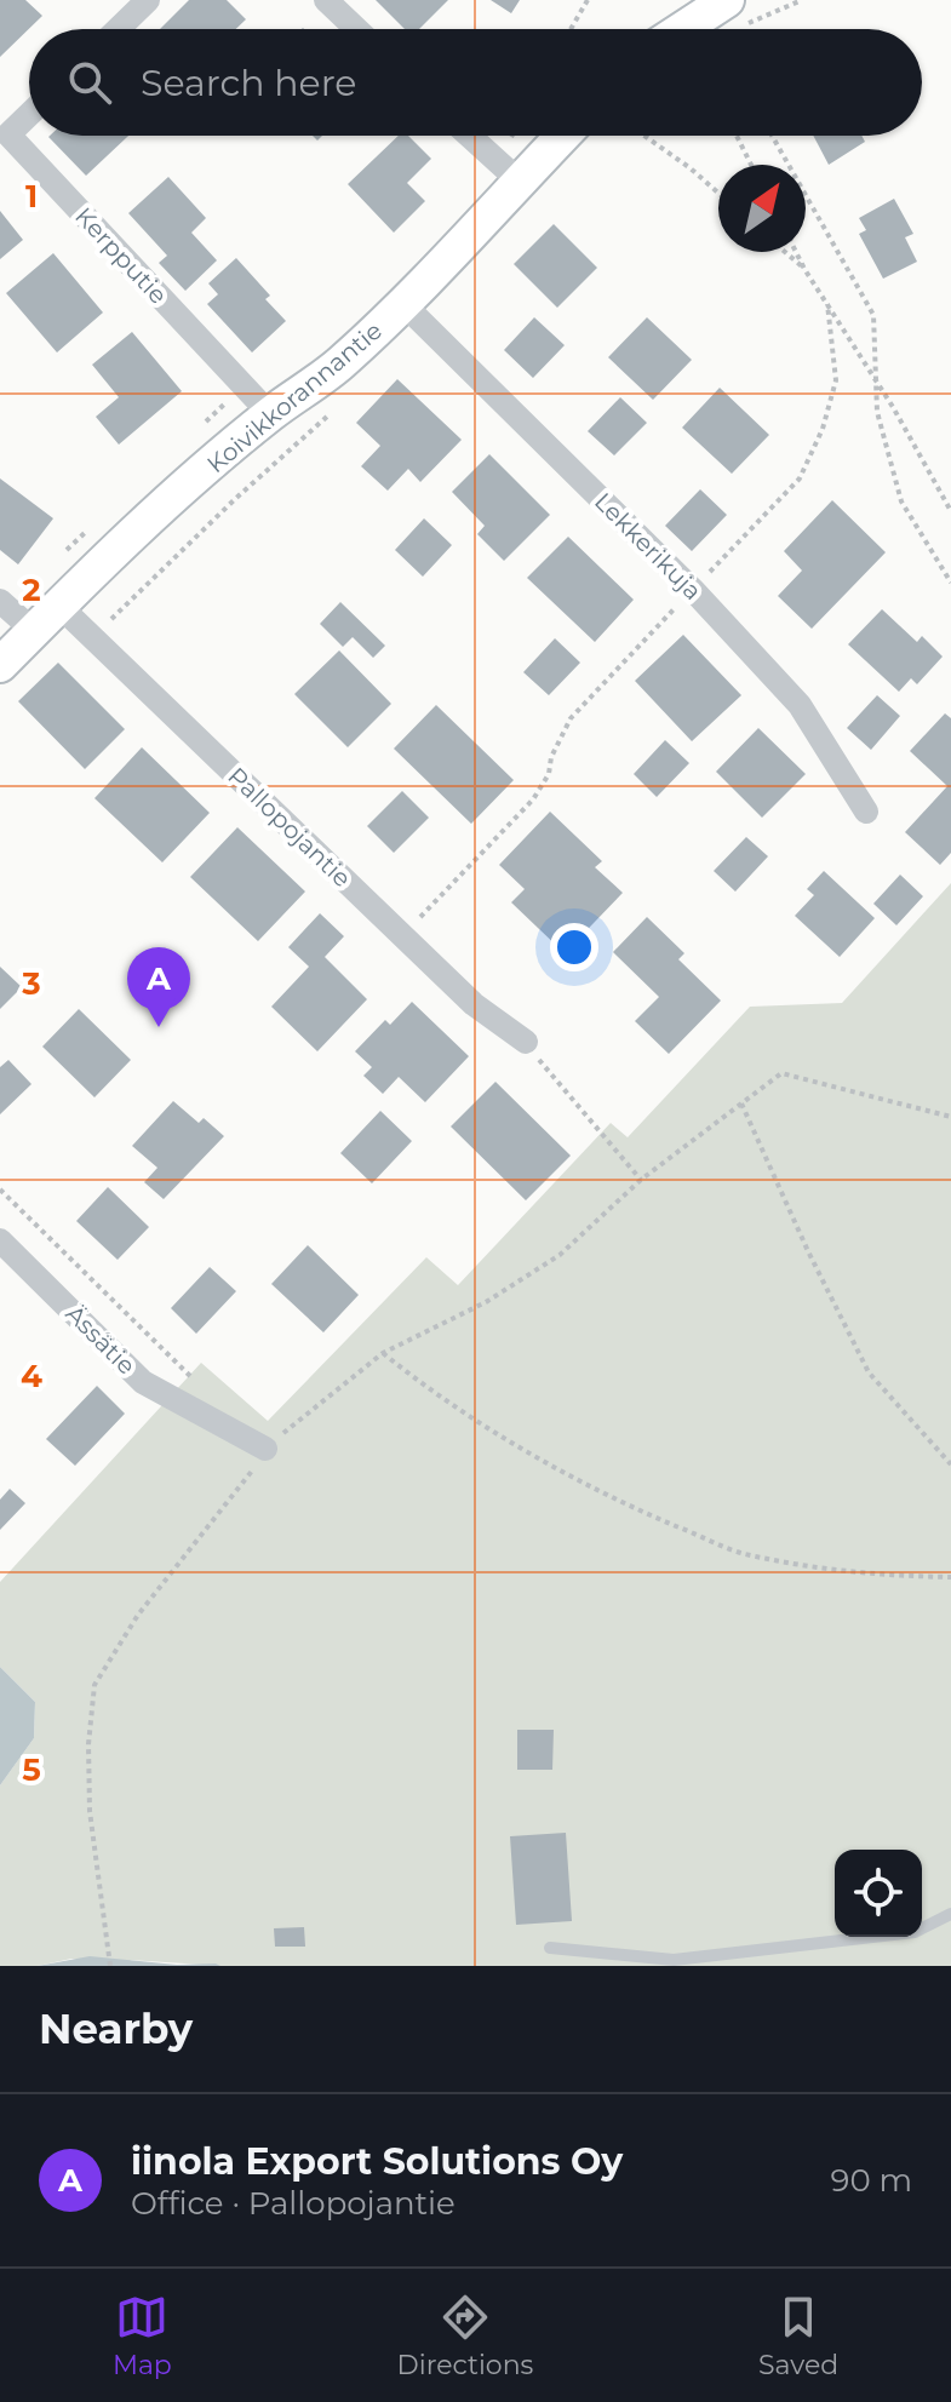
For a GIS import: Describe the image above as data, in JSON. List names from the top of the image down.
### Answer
{
  "streets": {
    "street": [
      "Kerpputie",
      "Koivikkorannantie",
      "Lekkerikuja",
      "Pallopojantie",
      "Ässätie"
    ]
  },
  "crossings": [
    ["Kerpputie", "Koivikkorannantie"],
    ["Koivikkorannantie", "Lekkerikuja"],
    ["Koivikkorannantie", "Pallopojantie"]
  ],
  "north": "top right",
  "page": {
    "search": "Search here",
    "pins": "A",
    "heading": "Nearby",
    "list": [
      {
        "mark": "A",
        "name": "iinola Export Solutions Oy",
        "note": "Office · Pallopojantie",
        "value": "90 m"
      }
    ],
    "nav": ["Map", "Directions", "Saved"]
  },
  "grid": {
    "rows": [
      "1",
      "2",
      "3",
      "4",
      "5"
    ]
  }
}
